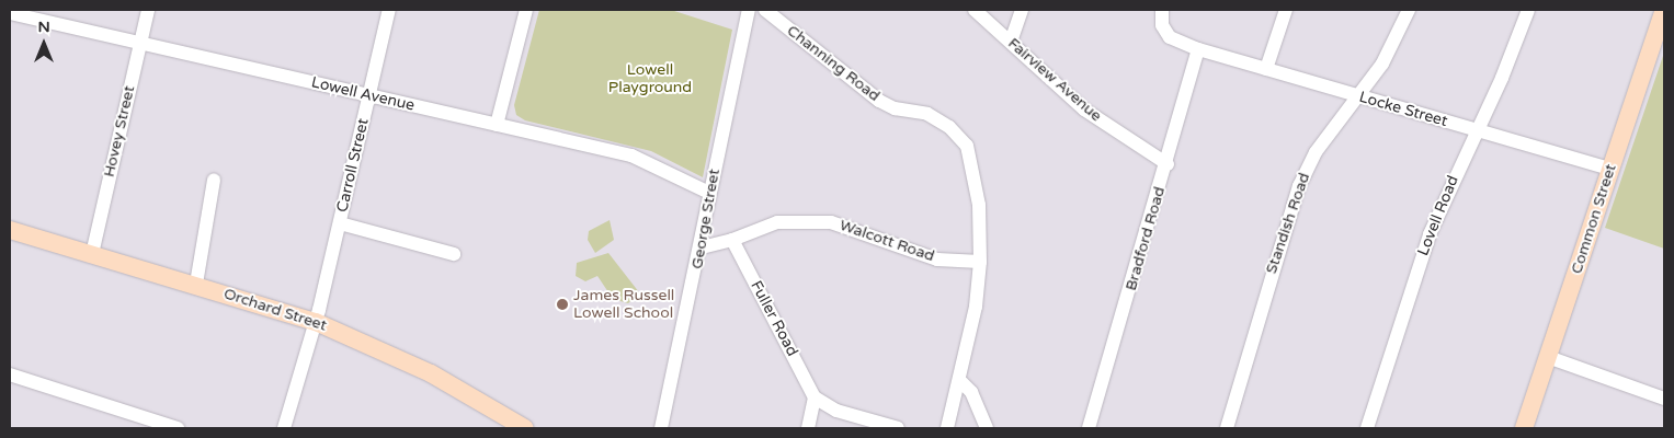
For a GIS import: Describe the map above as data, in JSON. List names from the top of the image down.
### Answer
{
  "streets": {
    "main road": ["Common Street", "Orchard Street"],
    "street": [
      "Channing Road",
      "Fairview Avenue",
      "Lowell Avenue",
      "Locke Street",
      "Hovey Street",
      "Carroll Street",
      "Lovell Road",
      "George Street",
      "Standish Road",
      "Bradford Road",
      "Walcott Road",
      "Fuller Road"
    ]
  },
  "crossings": [
    ["Channing Road", "Walcott Road"],
    ["Fairview Avenue", "Bradford Road"],
    ["Lowell Avenue", "Hovey Street"],
    ["Lowell Avenue", "Carroll Street"],
    ["Lowell Avenue", "George Street"],
    ["Locke Street", "Lovell Road"],
    ["Locke Street", "Common Street"],
    ["Locke Street", "Standish Road"],
    ["Locke Street", "Bradford Road"],
    ["Hovey Street", "Orchard Street"],
    ["Carroll Street", "Orchard Street"],
    ["Walcott Road", "Fuller Road"]
  ],
  "parks": ["Lowell Playground"],
  "places": ["James Russell Lowell School"],
  "north": "top"
}
